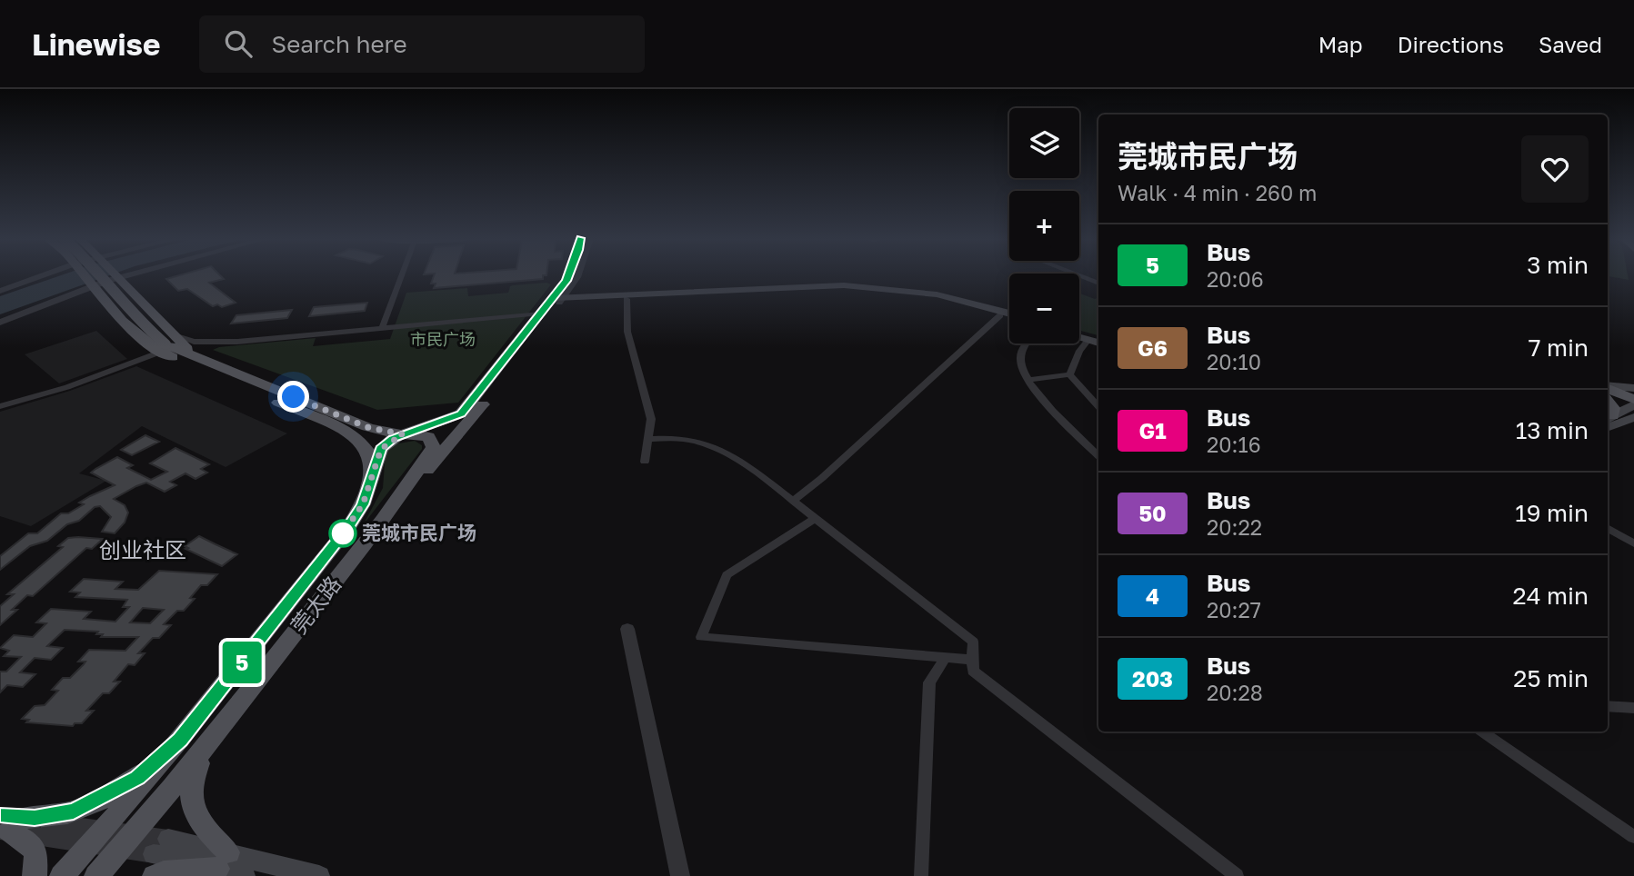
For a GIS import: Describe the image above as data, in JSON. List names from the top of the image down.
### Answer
{
  "streets": {
    "main road": ["莞太路"]
  },
  "districts": ["创业社区"],
  "parks": ["市民广场"],
  "places": ["莞城市民广场"],
  "lines": ["bus line 5"],
  "page": {
    "header": "Linewise",
    "search": "Search here",
    "nav": ["Map", "Directions", "Saved"],
    "on_map": "5",
    "map_buttons": ["+", "−"],
    "heading": ["莞城市民广场", "Walk · 4 min · 260 m"],
    "list": [
      {
        "mark": "5",
        "name": "Bus",
        "note": "20:06",
        "value": "3 min"
      },
      {
        "mark": "G6",
        "name": "Bus",
        "note": "20:10",
        "value": "7 min"
      },
      {
        "mark": "G1",
        "name": "Bus",
        "note": "20:16",
        "value": "13 min"
      },
      {
        "mark": "50",
        "name": "Bus",
        "note": "20:22",
        "value": "19 min"
      },
      {
        "mark": "4",
        "name": "Bus",
        "note": "20:27",
        "value": "24 min"
      },
      {
        "mark": "203",
        "name": "Bus",
        "note": "20:28",
        "value": "25 min"
      }
    ]
  }
}
